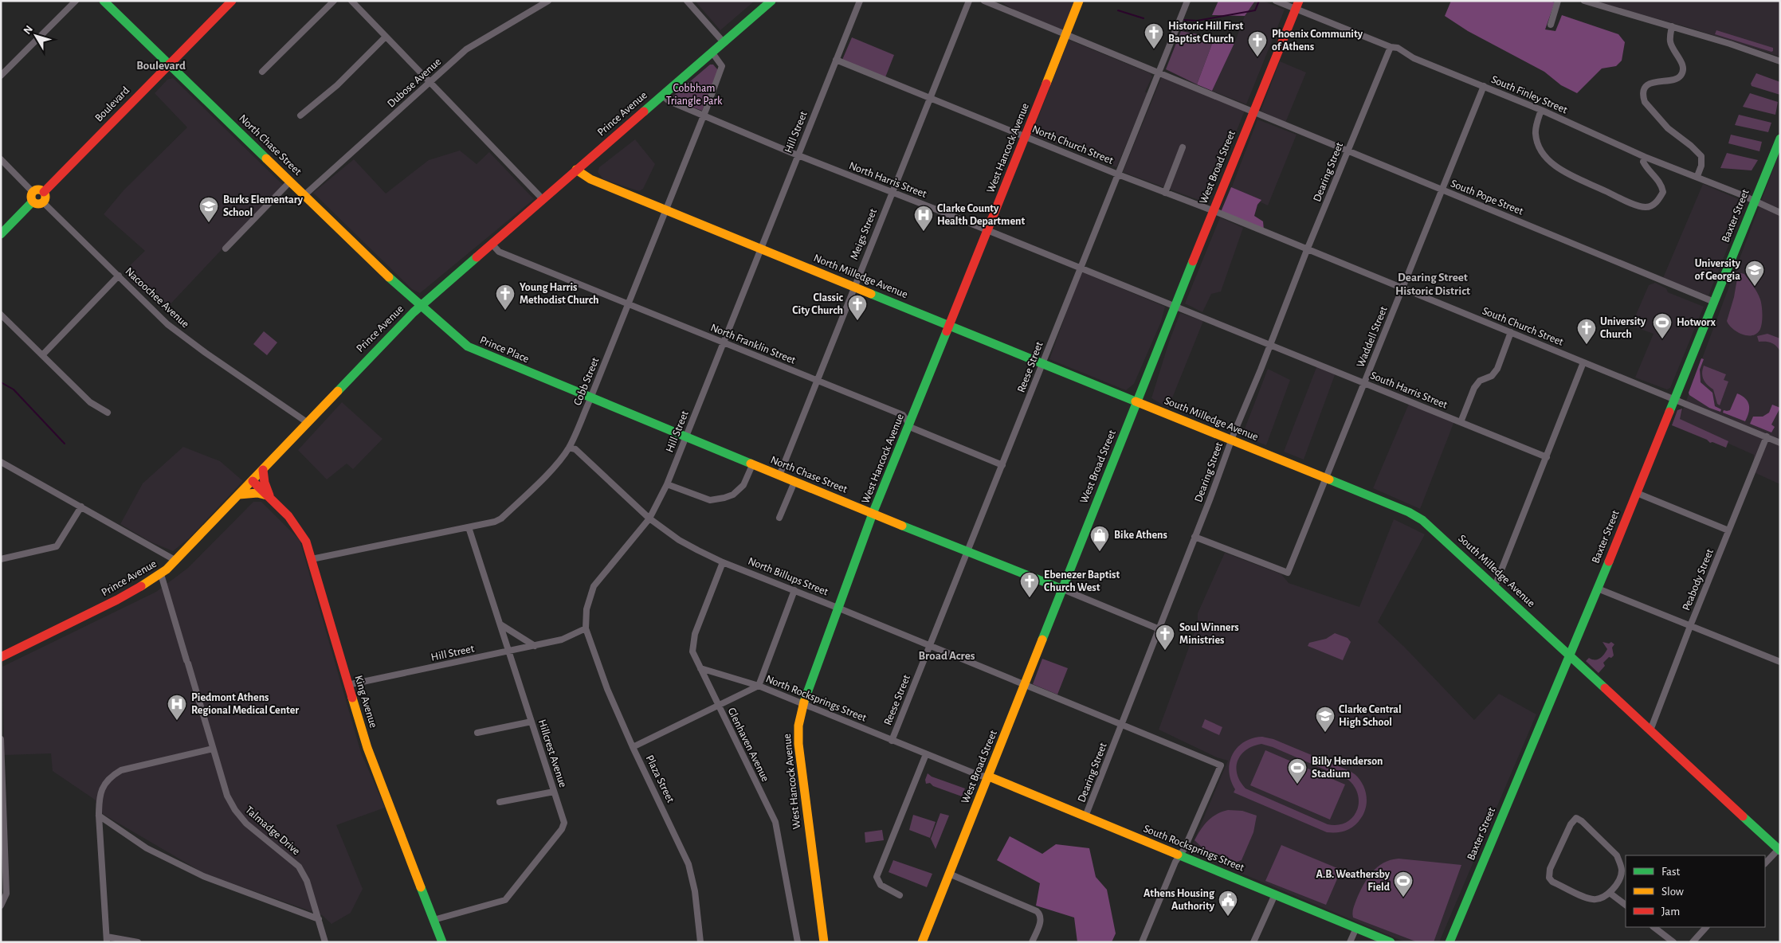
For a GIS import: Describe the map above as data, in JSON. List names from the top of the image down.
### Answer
{
  "streets": {
    "main road": [
      "Boulevard",
      "Prince Avenue",
      "North Chase Street",
      "West Hancock Avenue",
      "West Broad Street",
      "Baxter Street",
      "North Milledge Avenue",
      "Prince Place",
      "South Milledge Avenue",
      "King Avenue",
      "South Rocksprings Street"
    ],
    "street": [
      "Dubose Avenue",
      "South Finley Street",
      "Hill Street",
      "North Church Street",
      "Dearing Street",
      "North Harris Street",
      "South Pope Street",
      "Meigs Street",
      "Nacoochee Avenue",
      "South Church Street",
      "Waddell Street",
      "North Franklin Street",
      "Reese Street",
      "Cobb Street",
      "South Harris Street",
      "North Billups Street",
      "Peabody Street",
      "North Rocksprings Street",
      "Glenhaven Avenue",
      "Hillcrest Avenue",
      "Plaza Street",
      "Talmadge Drive"
    ]
  },
  "crossings": [
    ["Dubose Avenue", "North Chase Street"],
    ["South Finley Street", "West Broad Street"],
    ["South Finley Street", "Dearing Street"],
    ["South Finley Street", "Baxter Street"],
    ["South Finley Street", "Waddell Street"],
    ["Boulevard", "North Chase Street"],
    ["Boulevard", "Nacoochee Avenue"],
    ["Prince Avenue", "North Chase Street"],
    ["Prince Avenue", "North Harris Street"],
    ["Prince Avenue", "North Milledge Avenue"],
    ["Prince Avenue", "Nacoochee Avenue"],
    ["Prince Avenue", "North Franklin Street"],
    ["Prince Avenue", "Prince Place"],
    ["Prince Avenue", "Cobb Street"],
    ["Prince Avenue", "King Avenue"],
    ["Prince Avenue", "Talmadge Drive"],
    ["Hill Street", "North Chase Street"],
    ["Hill Street", "North Church Street"],
    ["Hill Street", "North Harris Street"],
    ["Hill Street", "North Milledge Avenue"],
    ["Hill Street", "North Franklin Street"],
    ["Hill Street", "North Billups Street"],
    ["Hill Street", "King Avenue"],
    ["Hill Street", "Hillcrest Avenue"],
    ["Hill Street", "Plaza Street"],
    ["North Chase Street", "West Hancock Avenue"],
    ["North Chase Street", "West Broad Street"],
    ["North Chase Street", "Meigs Street"],
    ["North Chase Street", "Prince Place"],
    ["North Chase Street", "Reese Street"],
    ["North Chase Street", "Cobb Street"],
    ["North Church Street", "West Hancock Avenue"],
    ["North Church Street", "West Broad Street"],
    ["North Church Street", "Meigs Street"],
    ["North Church Street", "South Church Street"],
    ["North Church Street", "Reese Street"],
    ["West Hancock Avenue", "North Harris Street"],
    ["West Hancock Avenue", "South Pope Street"],
    ["West Hancock Avenue", "North Milledge Avenue"],
    ["West Hancock Avenue", "North Franklin Street"],
    ["West Hancock Avenue", "North Billups Street"],
    ["West Hancock Avenue", "North Rocksprings Street"],
    ["West Broad Street", "North Harris Street"],
    ["West Broad Street", "South Pope Street"],
    ["West Broad Street", "North Milledge Avenue"],
    ["West Broad Street", "South Church Street"],
    ["West Broad Street", "South Harris Street"],
    ["West Broad Street", "South Milledge Avenue"],
    ["West Broad Street", "North Billups Street"],
    ["West Broad Street", "North Rocksprings Street"],
    ["West Broad Street", "South Rocksprings Street"],
    ["Dearing Street", "South Pope Street"],
    ["Dearing Street", "South Church Street"],
    ["Dearing Street", "Waddell Street"],
    ["Dearing Street", "South Harris Street"],
    ["Dearing Street", "South Milledge Avenue"],
    ["Dearing Street", "North Billups Street"],
    ["Dearing Street", "South Rocksprings Street"],
    ["North Harris Street", "Meigs Street"],
    ["North Harris Street", "Reese Street"],
    ["North Harris Street", "Cobb Street"],
    ["North Harris Street", "South Harris Street"],
    ["South Pope Street", "Baxter Street"],
    ["South Pope Street", "Waddell Street"],
    ["South Pope Street", "Reese Street"],
    ["Baxter Street", "South Church Street"],
    ["Baxter Street", "South Milledge Avenue"],
    ["Meigs Street", "North Milledge Avenue"],
    ["Meigs Street", "North Franklin Street"],
    ["North Milledge Avenue", "Reese Street"],
    ["North Milledge Avenue", "Cobb Street"],
    ["North Milledge Avenue", "South Milledge Avenue"],
    ["South Church Street", "Waddell Street"],
    ["South Church Street", "Peabody Street"],
    ["Waddell Street", "South Harris Street"],
    ["Waddell Street", "South Milledge Avenue"],
    ["North Franklin Street", "Reese Street"],
    ["North Franklin Street", "Cobb Street"],
    ["Prince Place", "Cobb Street"],
    ["Reese Street", "North Billups Street"],
    ["Reese Street", "North Rocksprings Street"],
    ["Cobb Street", "North Billups Street"],
    ["Cobb Street", "King Avenue"],
    ["Cobb Street", "Hillcrest Avenue"],
    ["South Milledge Avenue", "Peabody Street"],
    ["North Billups Street", "Glenhaven Avenue"],
    ["North Billups Street", "South Rocksprings Street"],
    ["North Rocksprings Street", "Glenhaven Avenue"],
    ["North Rocksprings Street", "South Rocksprings Street"],
    ["King Avenue", "Hillcrest Avenue"]
  ],
  "districts": ["Boulevard", "Dearing Street Historic District", "Broad Acres"],
  "parks": ["Cobbham Triangle Park"],
  "places": {
    "church": [
      "Historic Hill First Baptist Church",
      "Phoenix Community of Athens",
      "Young Harris Methodist Church",
      "Classic City Church",
      "University Church",
      "Ebenezer Baptist Church West",
      "Soul Winners Ministries"
    ],
    "school or university": ["Burks Elementary School", "University of Georgia", "Clarke Central High School"],
    "hospital": ["Clarke County Health Department", "Piedmont Athens Regional Medical Center"],
    "sports": ["Hotworx", "Billy Henderson Stadium", "A.B. Weathersby Field"],
    "shop": ["Bike Athens"],
    "public building": ["Athens Housing Authority"]
  },
  "legend": ["Fast", "Slow", "Jam"],
  "north": "top left"
}
